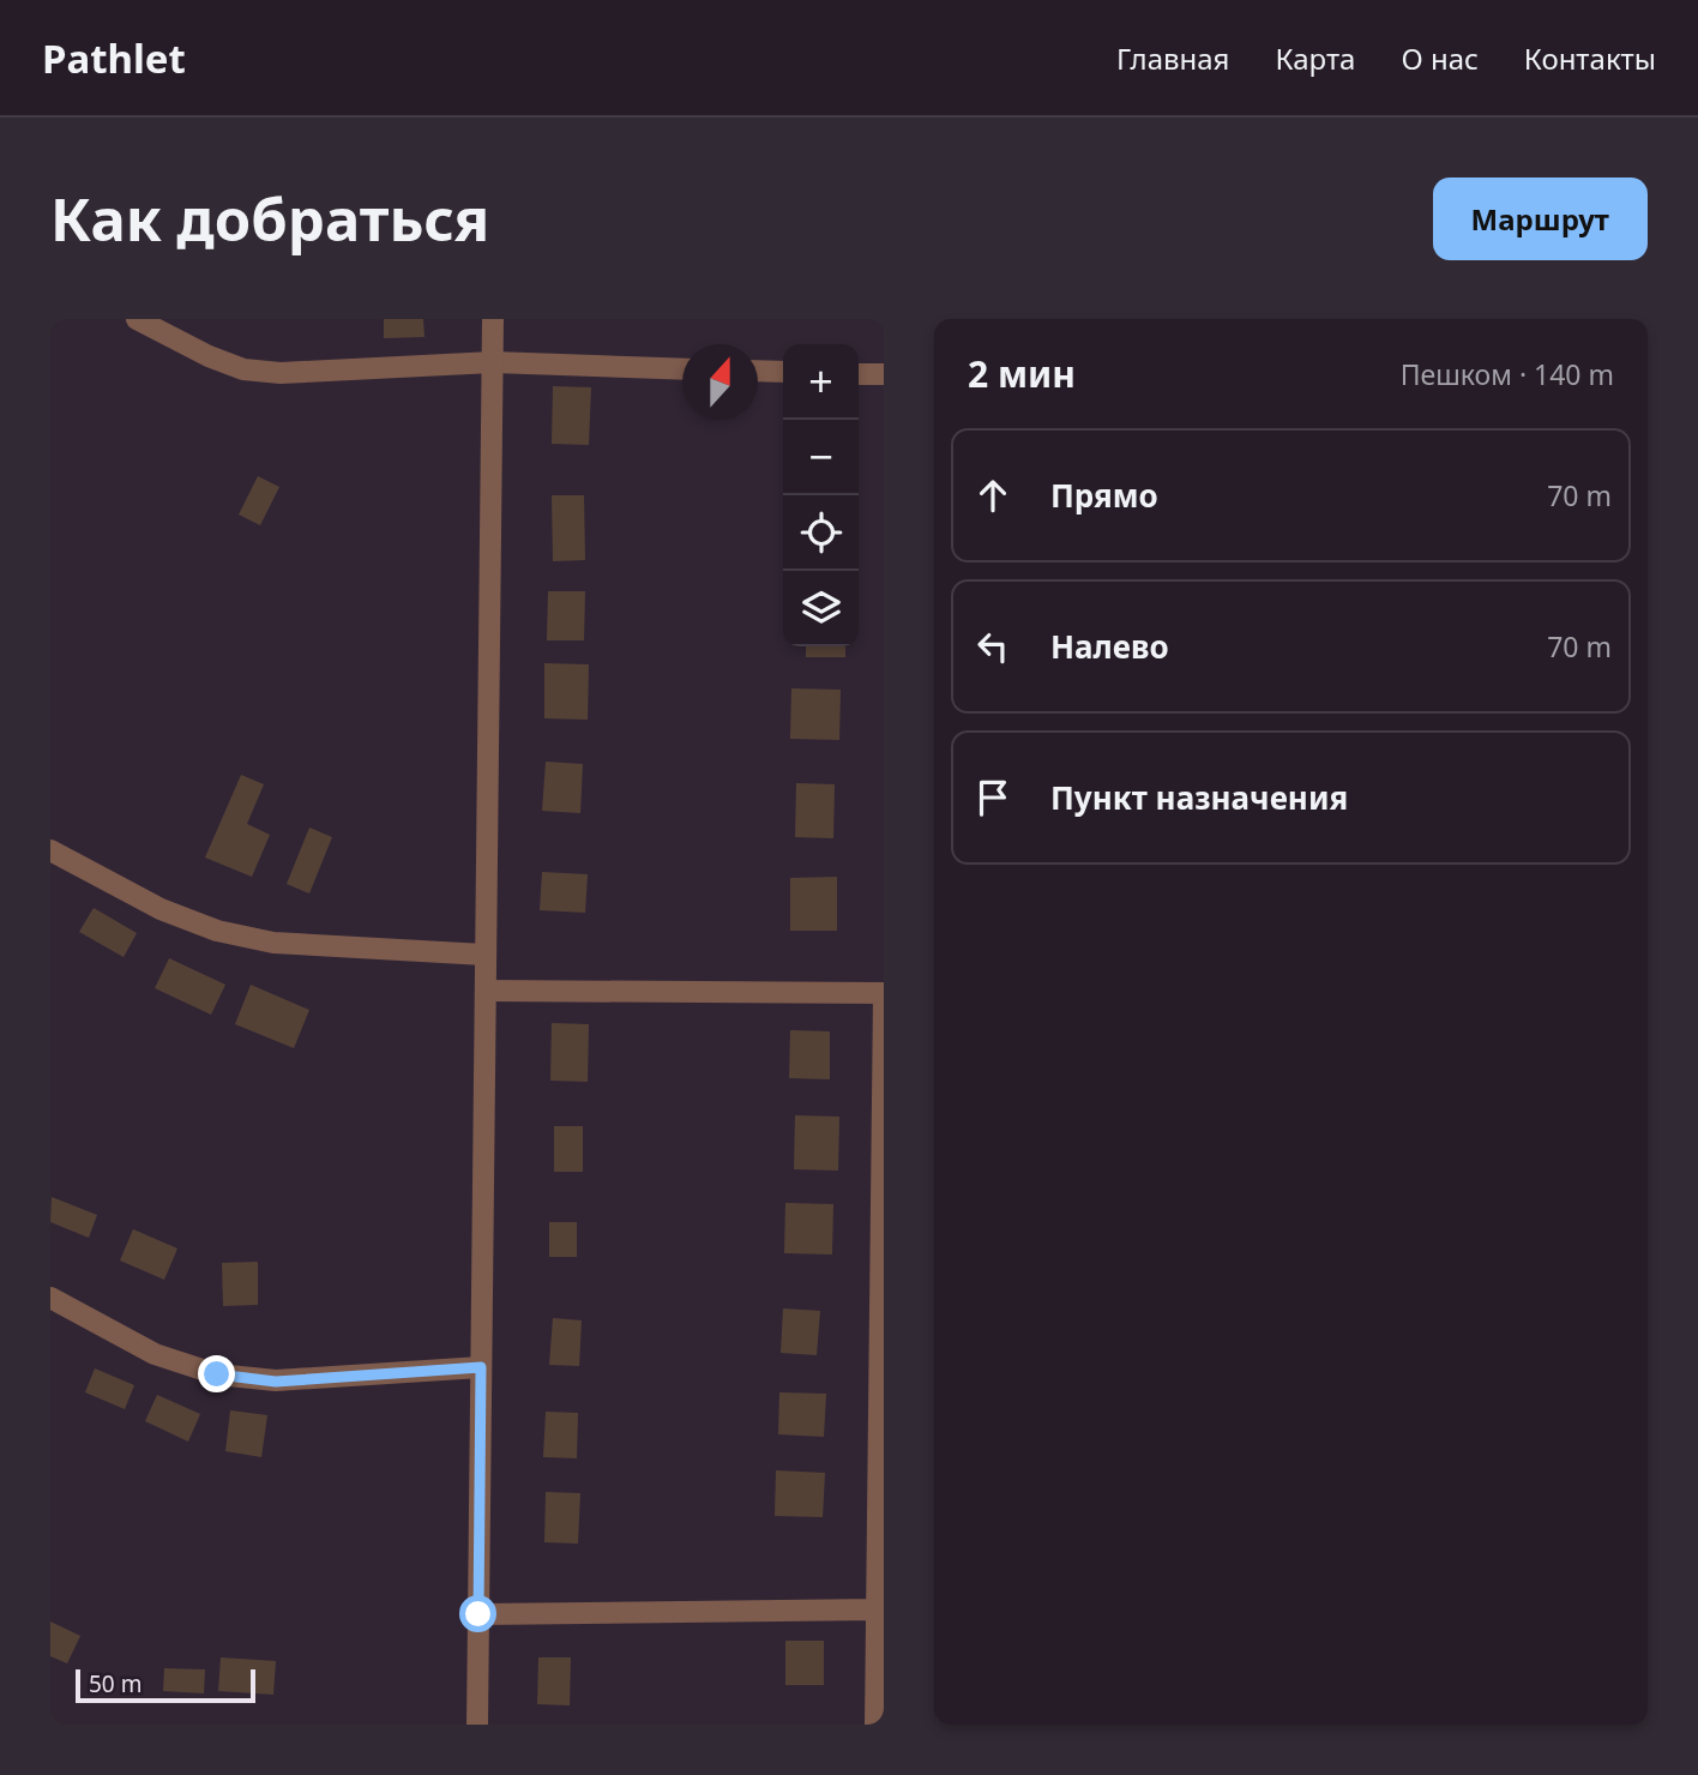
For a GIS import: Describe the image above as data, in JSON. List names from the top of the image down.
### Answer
{
  "scale_bar": "50 m",
  "north": "top",
  "page": {
    "header": "Pathlet",
    "nav": [
      "Главная",
      "Карта",
      "О нас",
      "Контакты"
    ],
    "buttons": "Маршрут",
    "title": "Как добраться",
    "heading": ["2 мин", "Пешком · 140 m"],
    "map_buttons": ["+", "−"],
    "list": [
      ["Прямо", "70 m"],
      ["Налево", "70 m"],
      "Пункт назначения"
    ],
    "scale": "50 m"
  }
}
